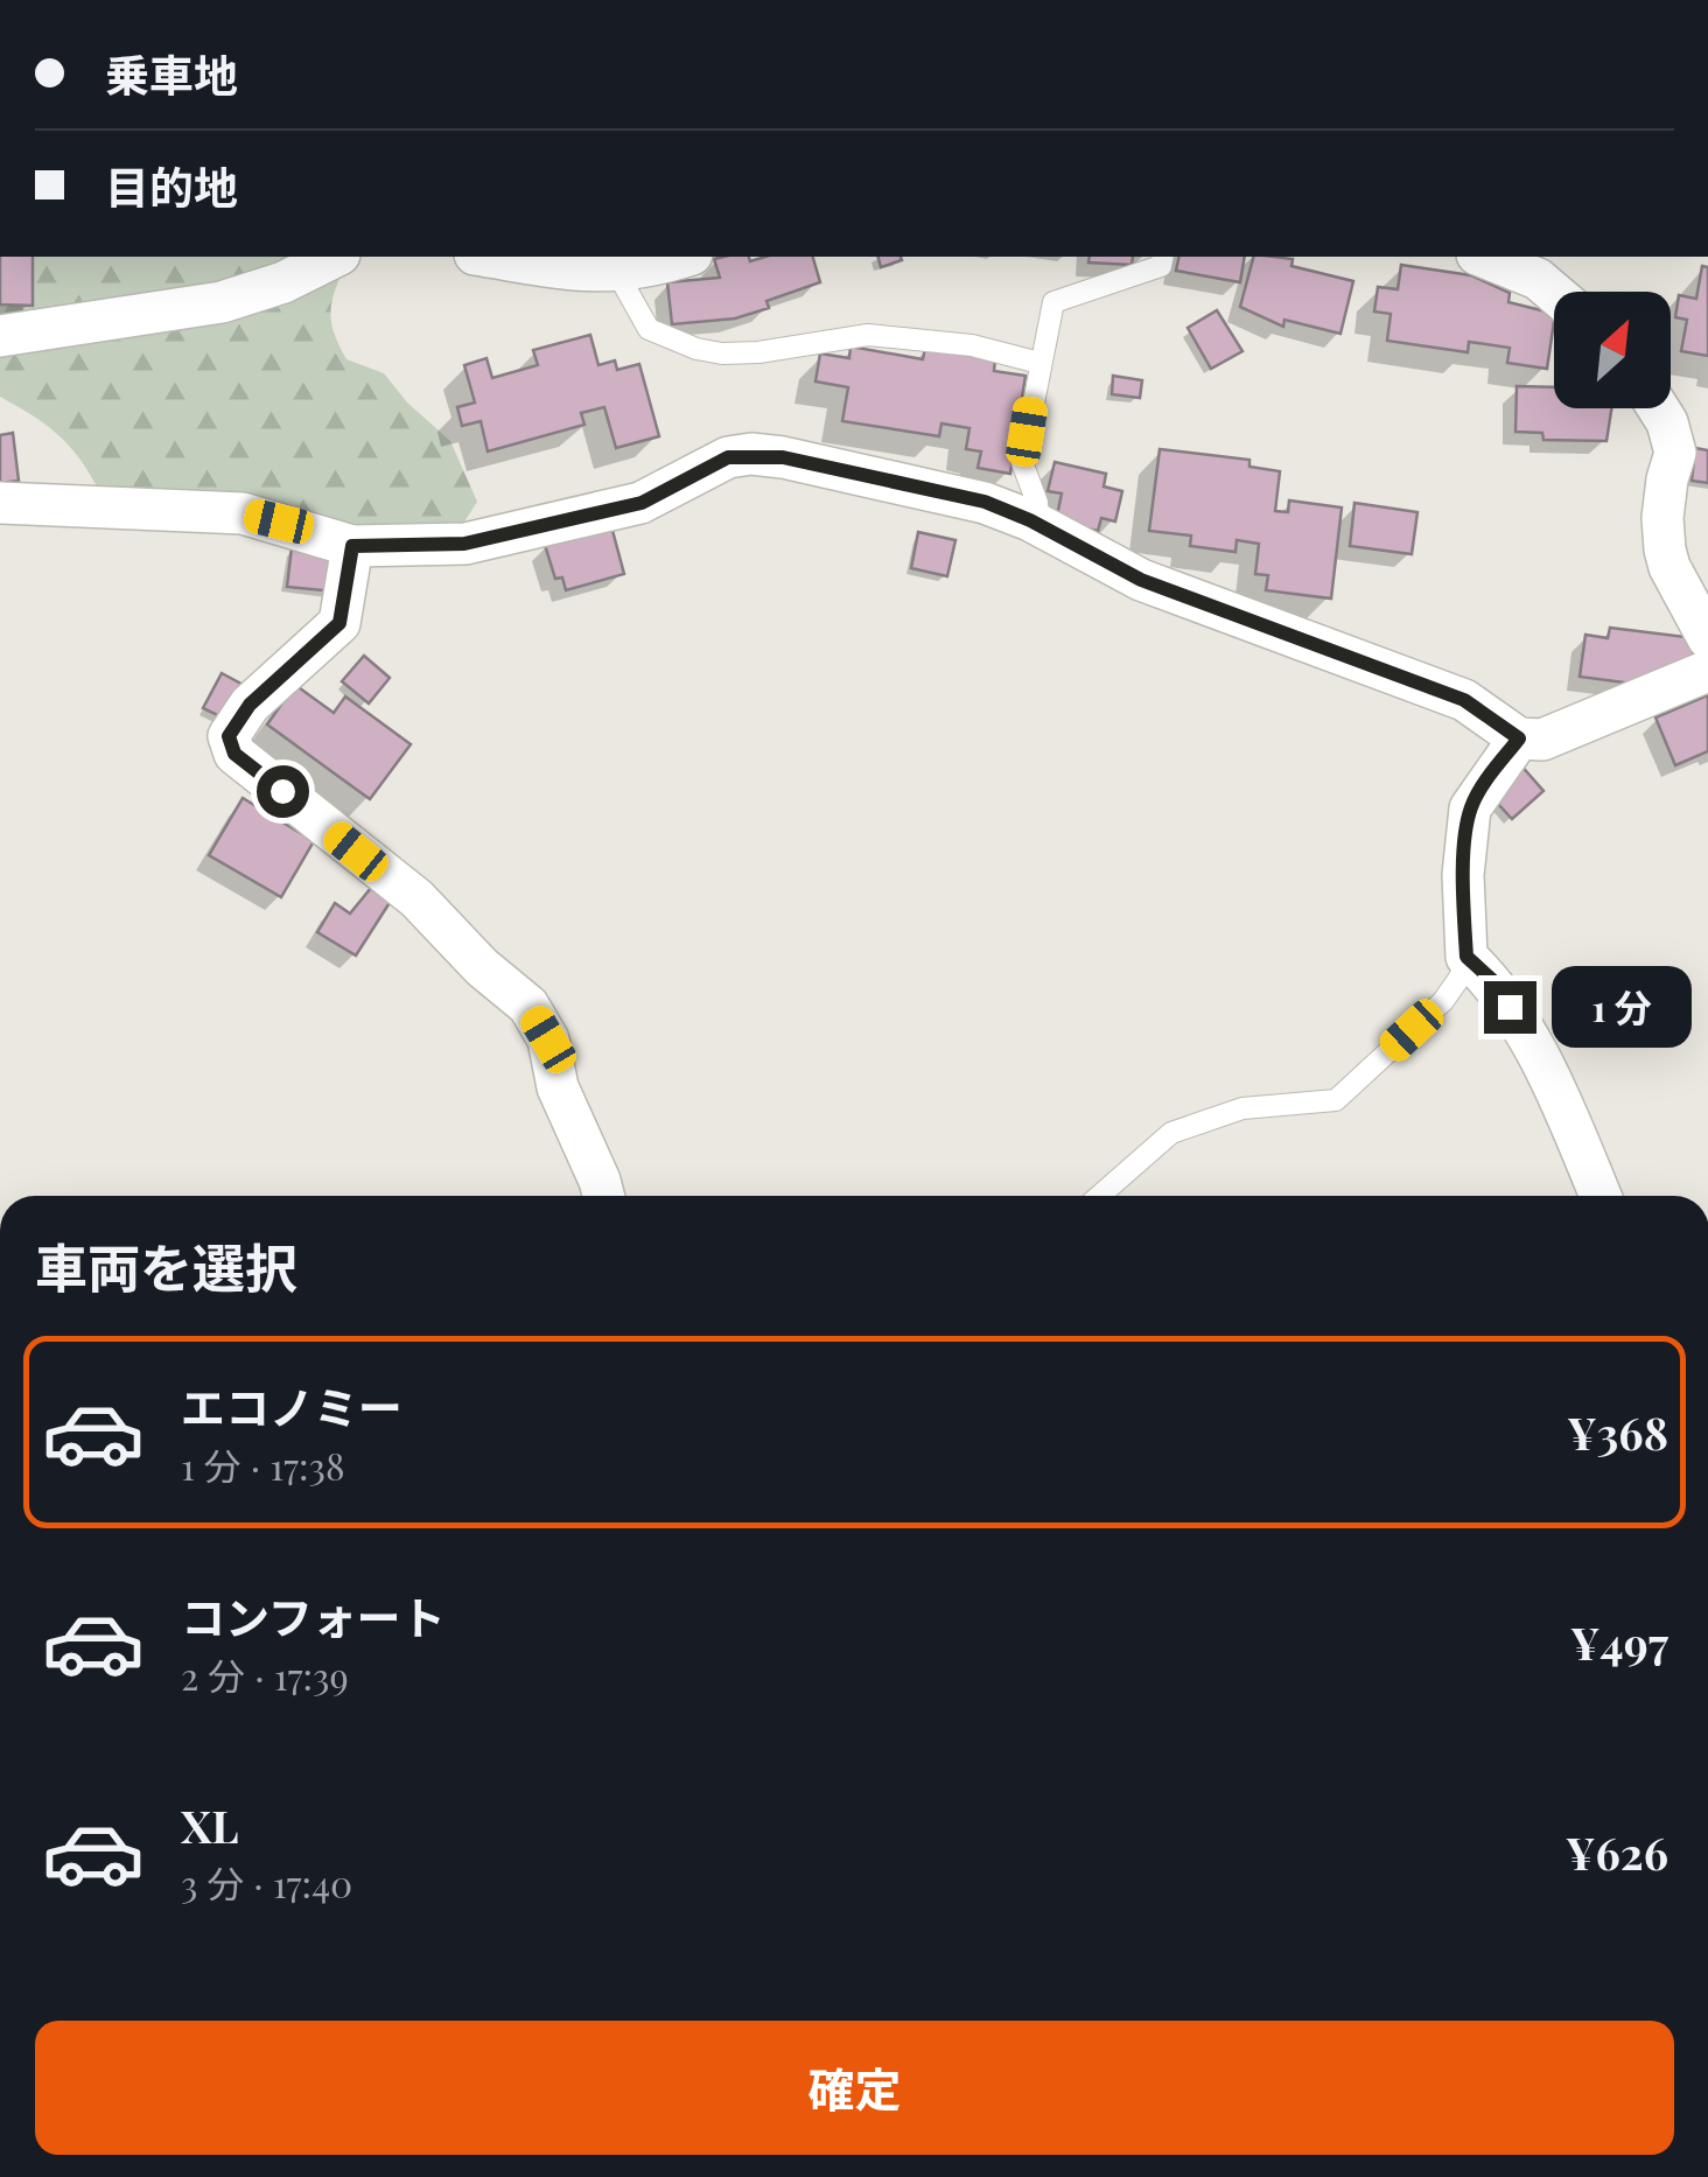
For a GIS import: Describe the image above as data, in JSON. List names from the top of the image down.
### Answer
{
  "north": "top right",
  "page": {
    "banner": ["乗車地", "目的地"],
    "bubble": "1 分",
    "heading": "車両を選択",
    "list": [
      {
        "name": "エコノミー",
        "note": "1 分 · 17:38",
        "value": "¥368"
      },
      {
        "name": "コンフォート",
        "note": "2 分 · 17:39",
        "value": "¥497"
      },
      {
        "name": "XL",
        "note": "3 分 · 17:40",
        "value": "¥626"
      }
    ],
    "buttons": "確定"
  }
}
